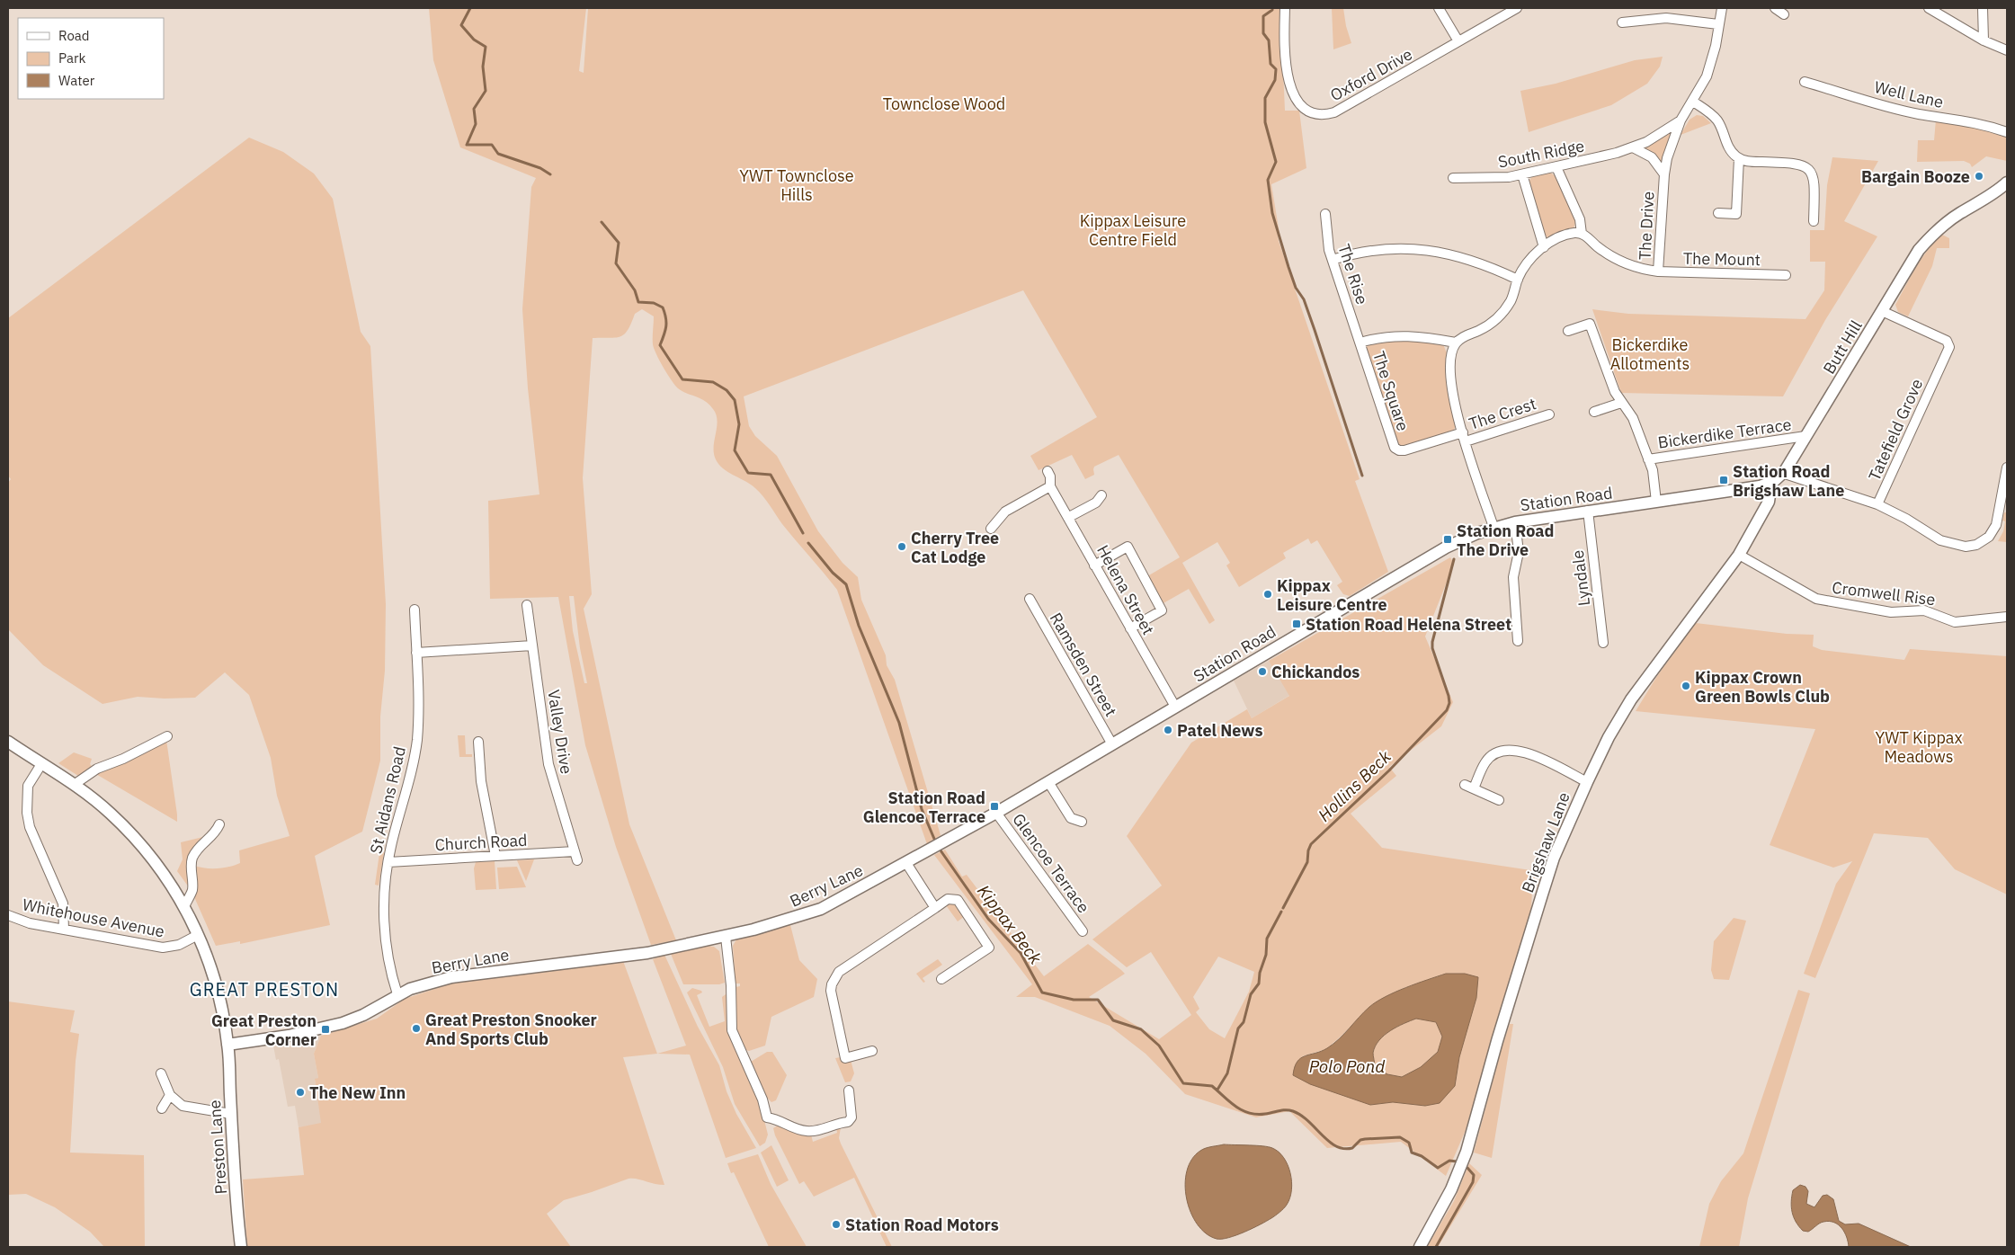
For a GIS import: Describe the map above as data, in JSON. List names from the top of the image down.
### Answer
{
  "streets": {
    "street": [
      "Oxford Drive",
      "Well Lane",
      "South Ridge",
      "The Drive",
      "The Mount",
      "The Rise",
      "Butt Hill",
      "The Square",
      "The Crest",
      "Tatefield Grove",
      "Bickerdike Terrace",
      "Station Road",
      "Lyndale",
      "Helena Street",
      "Cromwell Rise",
      "Ramsden Street",
      "Valley Drive",
      "St Aidans Road",
      "Church Road",
      "Brigshaw Lane",
      "Glencoe Terrace",
      "Berry Lane",
      "Whitehouse Avenue",
      "Preston Lane"
    ]
  },
  "crossings": [
    ["South Ridge", "The Drive"],
    ["The Drive", "The Mount"],
    ["The Rise", "The Square"],
    ["Butt Hill", "Tatefield Grove"],
    ["Butt Hill", "Bickerdike Terrace"],
    ["Butt Hill", "Station Road"],
    ["Butt Hill", "Brigshaw Lane"],
    ["The Square", "The Crest"],
    ["Station Road", "Lyndale"],
    ["Station Road", "Helena Street"],
    ["Station Road", "Ramsden Street"],
    ["Station Road", "Brigshaw Lane"],
    ["Station Road", "Glencoe Terrace"],
    ["Station Road", "Berry Lane"],
    ["Cromwell Rise", "Brigshaw Lane"],
    ["Valley Drive", "Church Road"],
    ["St Aidans Road", "Church Road"],
    ["St Aidans Road", "Berry Lane"],
    ["Berry Lane", "Preston Lane"],
    ["Whitehouse Avenue", "Preston Lane"]
  ],
  "districts": ["GREAT PRESTON"],
  "water": ["Hollins Beck", "Kippax Beck", "Polo Pond"],
  "parks": [
    "Townclose Wood",
    "YWT Townclose Hills",
    "Kippax Leisure Centre Field",
    "Bickerdike Allotments",
    "YWT Kippax Meadows"
  ],
  "places": {
    "other": [
      "Bargain Booze",
      "Cherry Tree Cat Lodge",
      "Kippax Leisure Centre",
      "Chickandos",
      "Kippax Crown Green Bowls Club",
      "Patel News",
      "Great Preston Snooker And Sports Club",
      "The New Inn",
      "Station Road Motors"
    ],
    "transit": [
      "Station Road Brigshaw Lane",
      "Station Road The Drive",
      "Station Road Helena Street",
      "Station Road Glencoe Terrace",
      "Great Preston Corner"
    ]
  },
  "legend": ["Road", "Park", "Water"]
}
